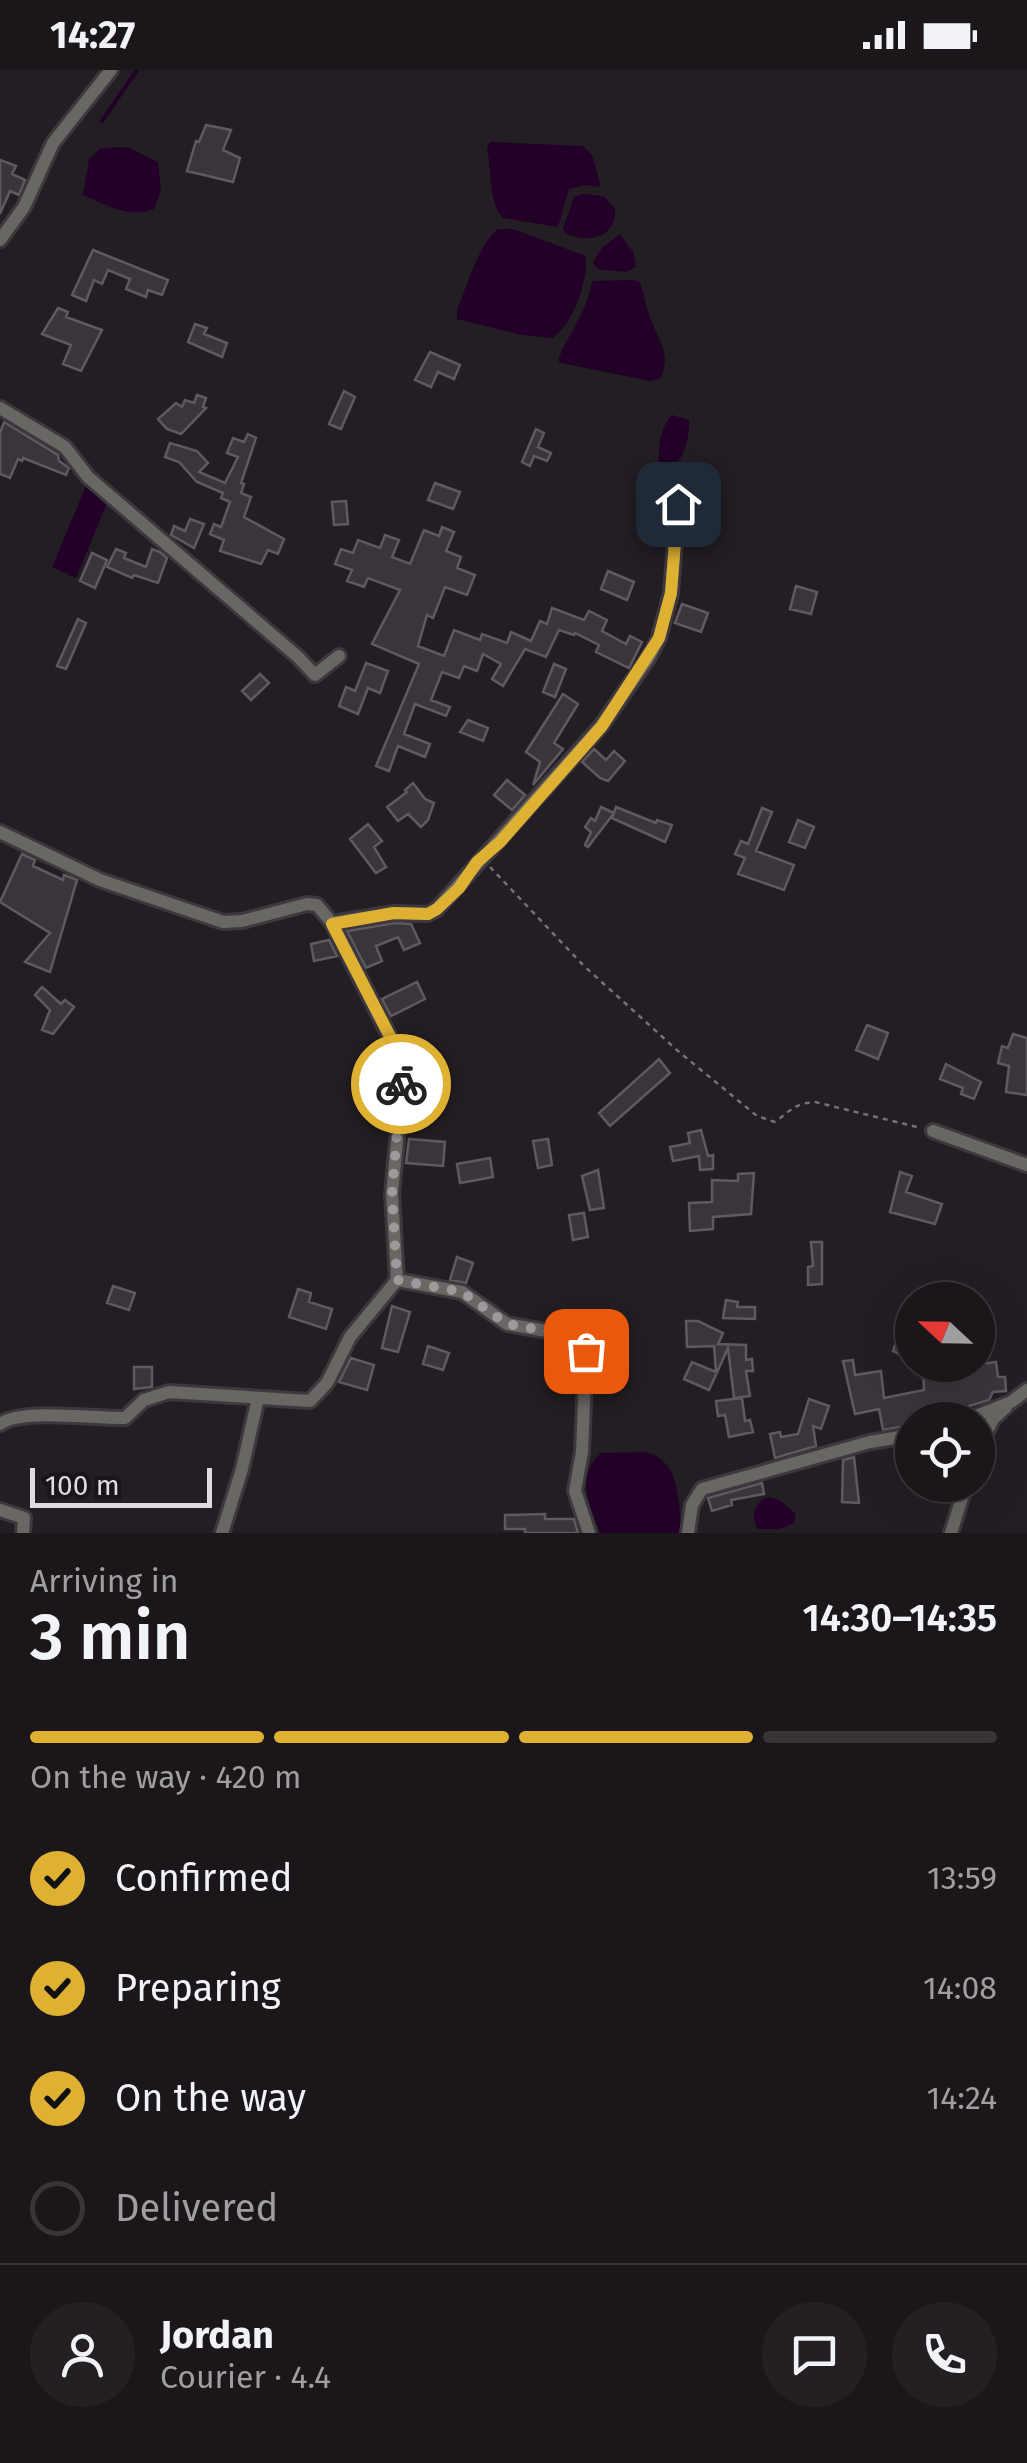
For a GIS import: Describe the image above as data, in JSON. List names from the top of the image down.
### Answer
{
  "scale_bar": "100 m",
  "north": "left",
  "page": {
    "status": "14:27",
    "scale": "100 m",
    "heading": ["3 min", "Arriving in", "14:30–14:35"],
    "panel": ["Jordan", "Courier · 4.4"],
    "bar": "On the way · 420 m",
    "list": [
      ["Confirmed", "13:59"],
      ["Preparing", "14:08"],
      ["On the way", "14:24"],
      "Delivered"
    ]
  }
}
